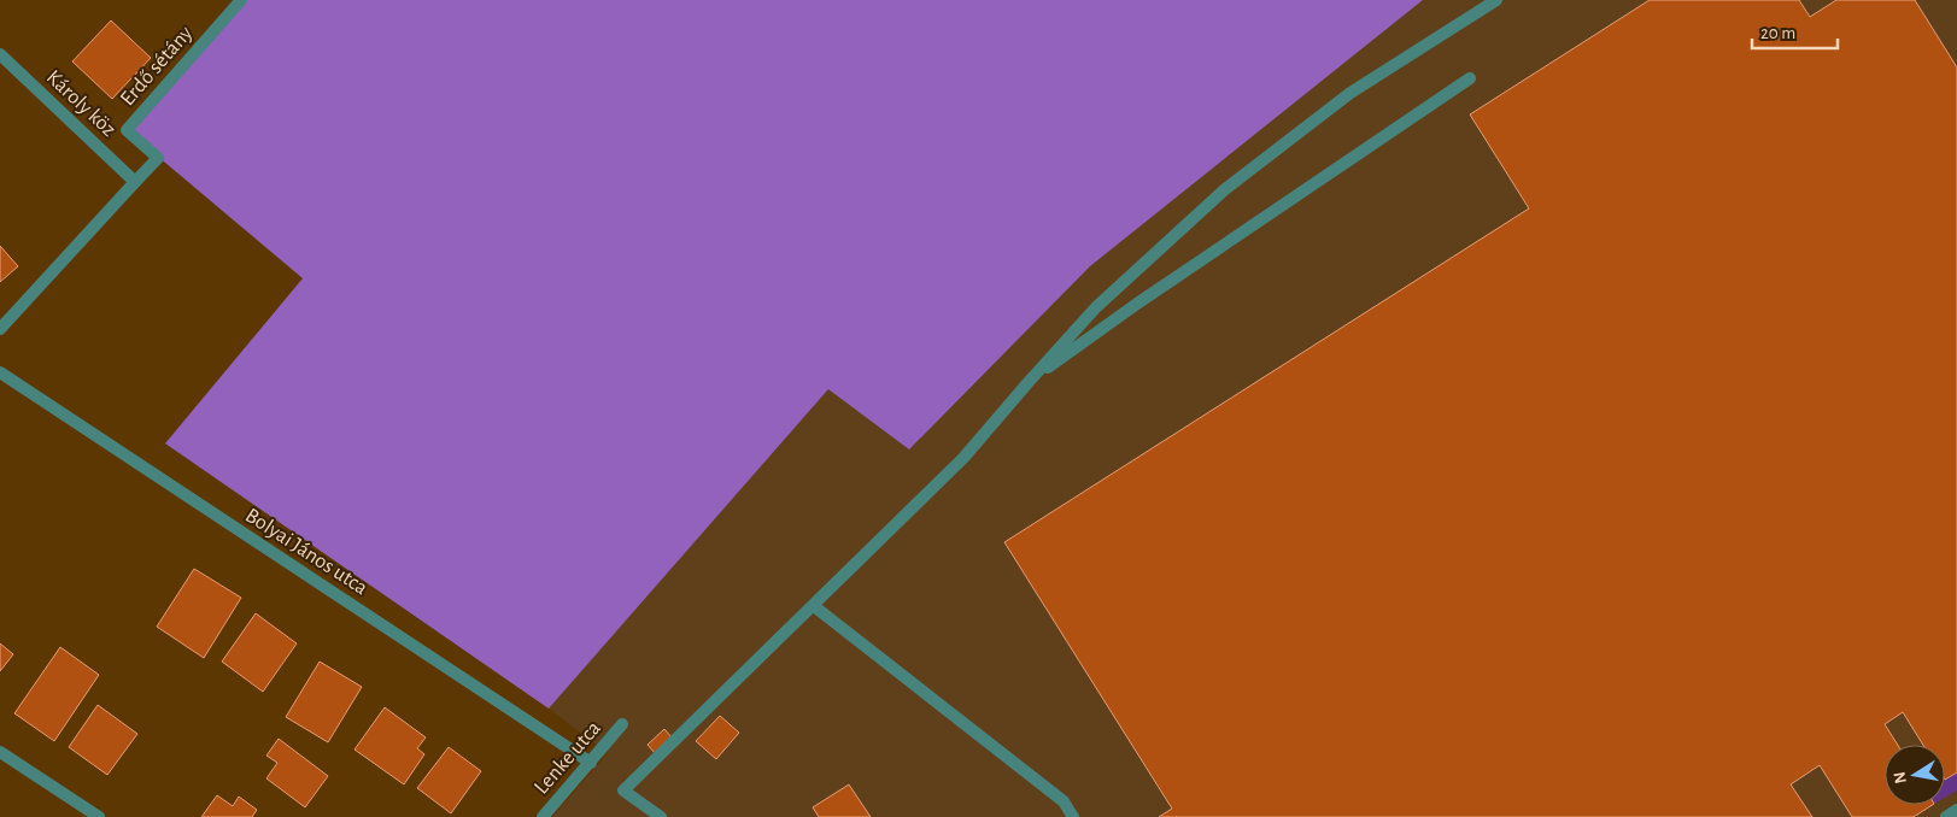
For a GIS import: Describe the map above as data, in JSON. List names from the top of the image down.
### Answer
{
  "streets": {
    "street": [
      "Erdő sétány",
      "Károly köz",
      "Bolyai János utca",
      "Lenke utca"
    ]
  },
  "crossings": [
    ["Erdő sétány", "Károly köz"],
    ["Bolyai János utca", "Lenke utca"]
  ],
  "scale_bar": "20 m",
  "north": "left"
}
